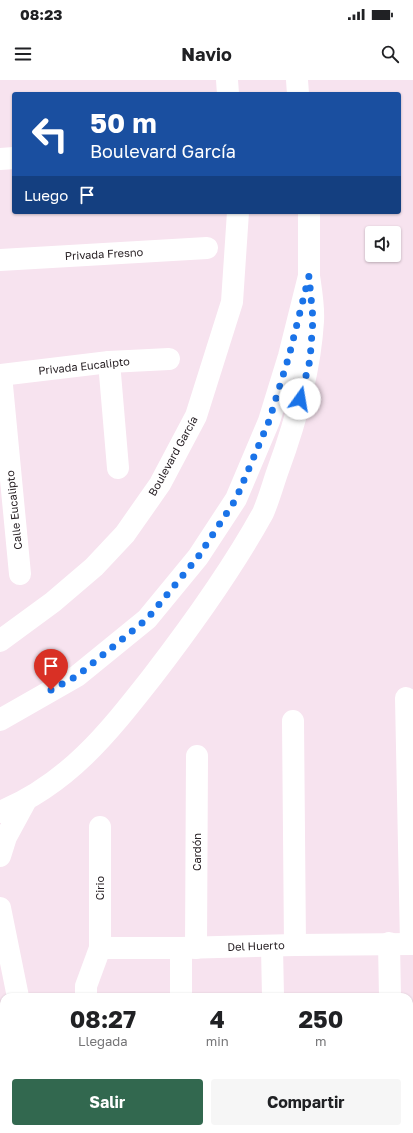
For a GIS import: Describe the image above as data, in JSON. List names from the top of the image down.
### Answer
{
  "streets": {
    "street": [
      "Privada Fresno",
      "Privada Eucalipto",
      "Boulevard García",
      "Calle Eucalipto",
      "Cardón",
      "Cirio",
      "Del Huerto"
    ]
  },
  "crossings": [
    ["Privada Eucalipto", "Calle Eucalipto"],
    ["Cardón", "Del Huerto"],
    ["Cirio", "Del Huerto"]
  ],
  "page": {
    "status": "08:23",
    "header": "Navio",
    "turn": ["50 m", "Boulevard García"],
    "then": "Luego",
    "eta": [
      "08:27",
      "Llegada",
      "4",
      "min",
      "250",
      "m"
    ],
    "buttons": ["Salir", "Compartir"]
  }
}
